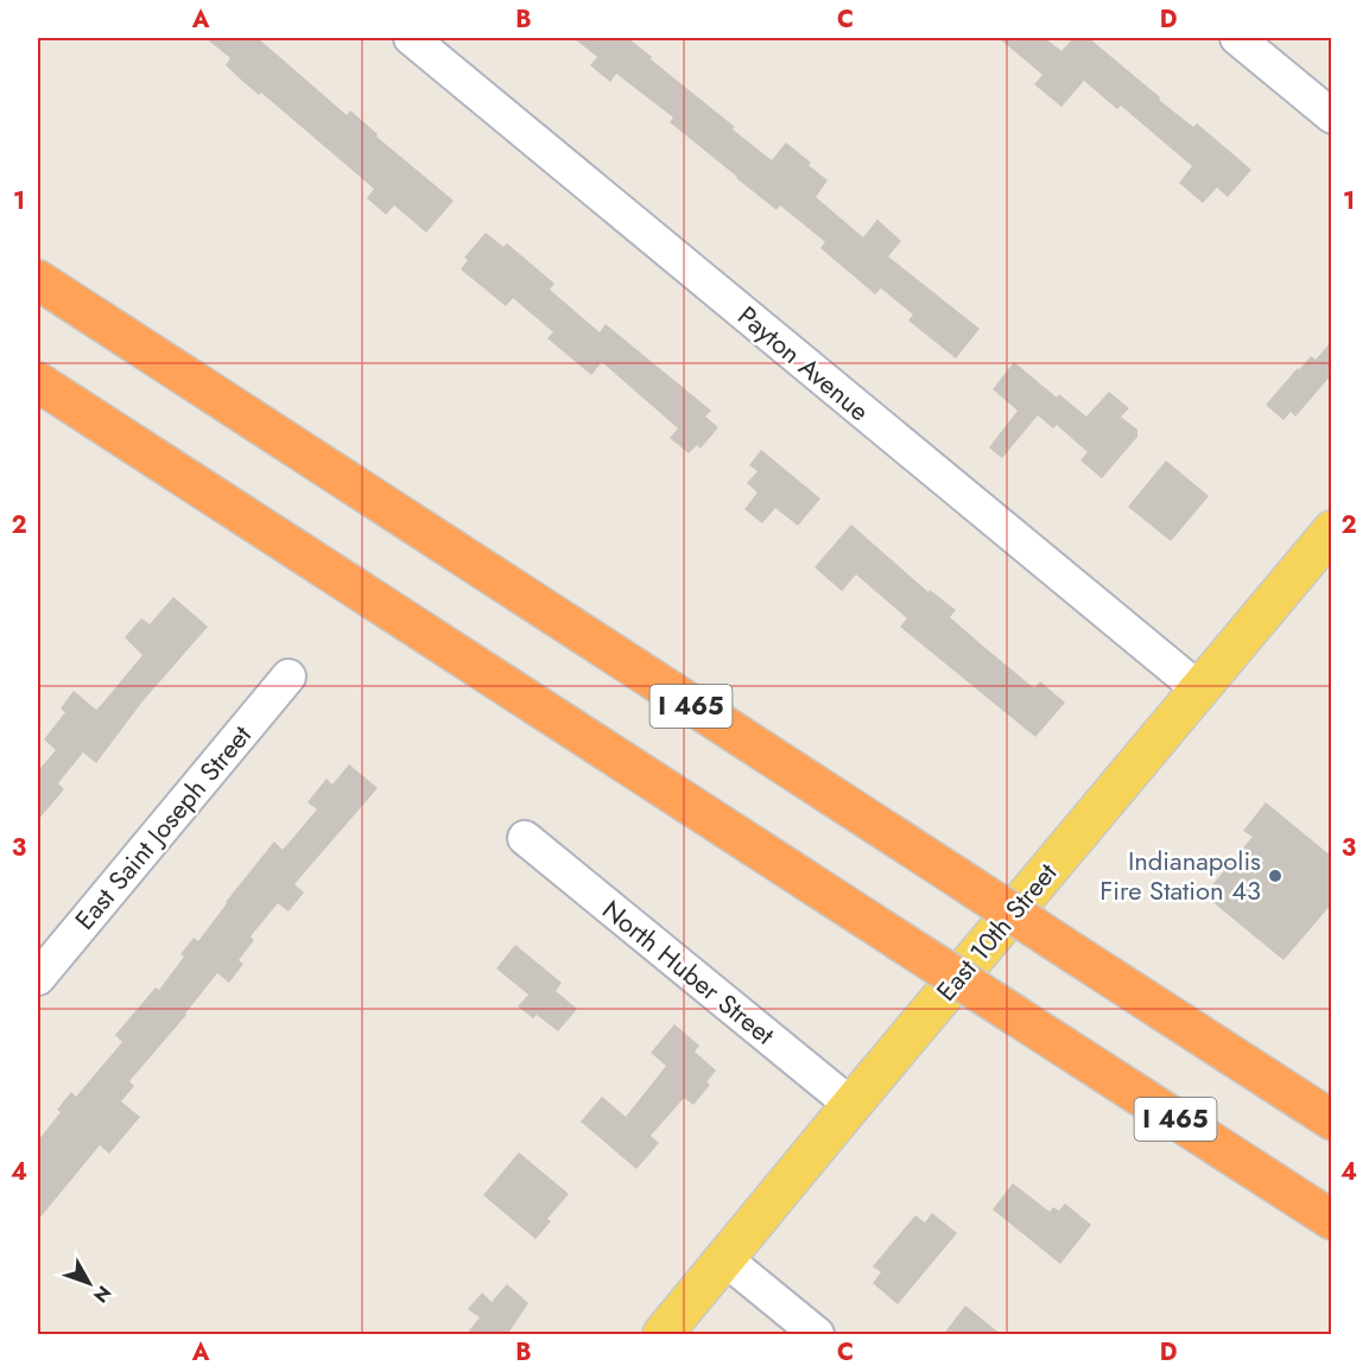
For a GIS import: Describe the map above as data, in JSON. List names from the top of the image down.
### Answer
{
  "streets": {
    "highway": ["I 465"],
    "main road": ["East 10th Street"],
    "street": ["Payton Avenue", "East Saint Joseph Street", "North Huber Street"]
  },
  "crossings": [
    ["Payton Avenue", "East 10th Street"],
    ["East 10th Street", "North Huber Street"]
  ],
  "places": ["Indianapolis Fire Station 43"],
  "north": "bottom right",
  "grid": {
    "columns": [
      "A",
      "B",
      "C",
      "D"
    ],
    "rows": [
      "1",
      "2",
      "3",
      "4"
    ]
  }
}
